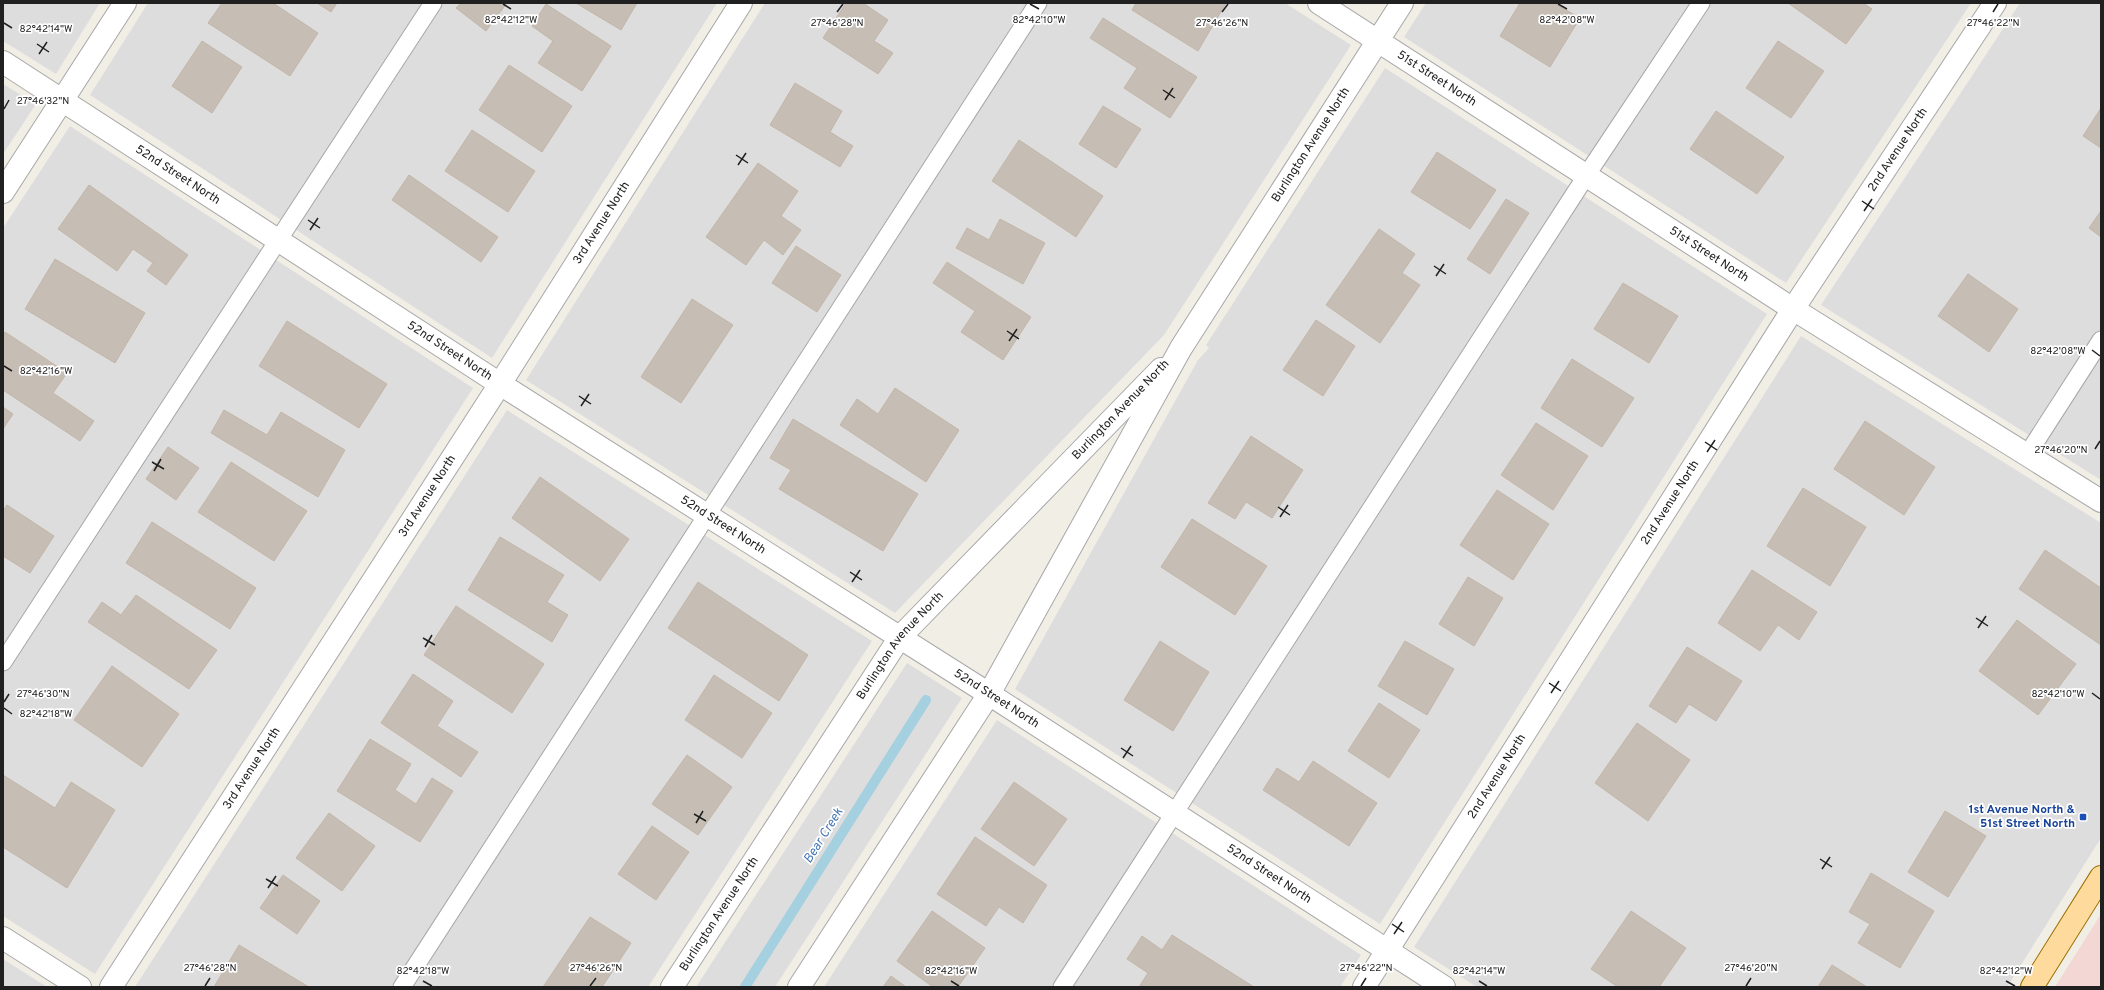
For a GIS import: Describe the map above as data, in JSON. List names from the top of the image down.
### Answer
{
  "streets": {
    "street": [
      "51st Street North",
      "Burlington Avenue North",
      "2nd Avenue North",
      "52nd Street North",
      "3rd Avenue North"
    ]
  },
  "crossings": [
    ["51st Street North", "Burlington Avenue North"],
    ["51st Street North", "2nd Avenue North"],
    ["Burlington Avenue North", "52nd Street North"],
    ["2nd Avenue North", "52nd Street North"],
    ["52nd Street North", "3rd Avenue North"]
  ],
  "water": ["Bear Creek"],
  "places": {
    "transit": ["1st Avenue North & 51st Street North"]
  },
  "coordinates": [
    "82°42'12\"W",
    "82°42'10\"W",
    "82°42'08\"W",
    "27°46'28\"N",
    "27°46'26\"N",
    "27°46'22\"N",
    "82°42'14\"W",
    "27°46'32\"N",
    "82°42'16\"W",
    "27°46'20\"N",
    "27°46'30\"N",
    "82°42'18\"W"
  ]
}
